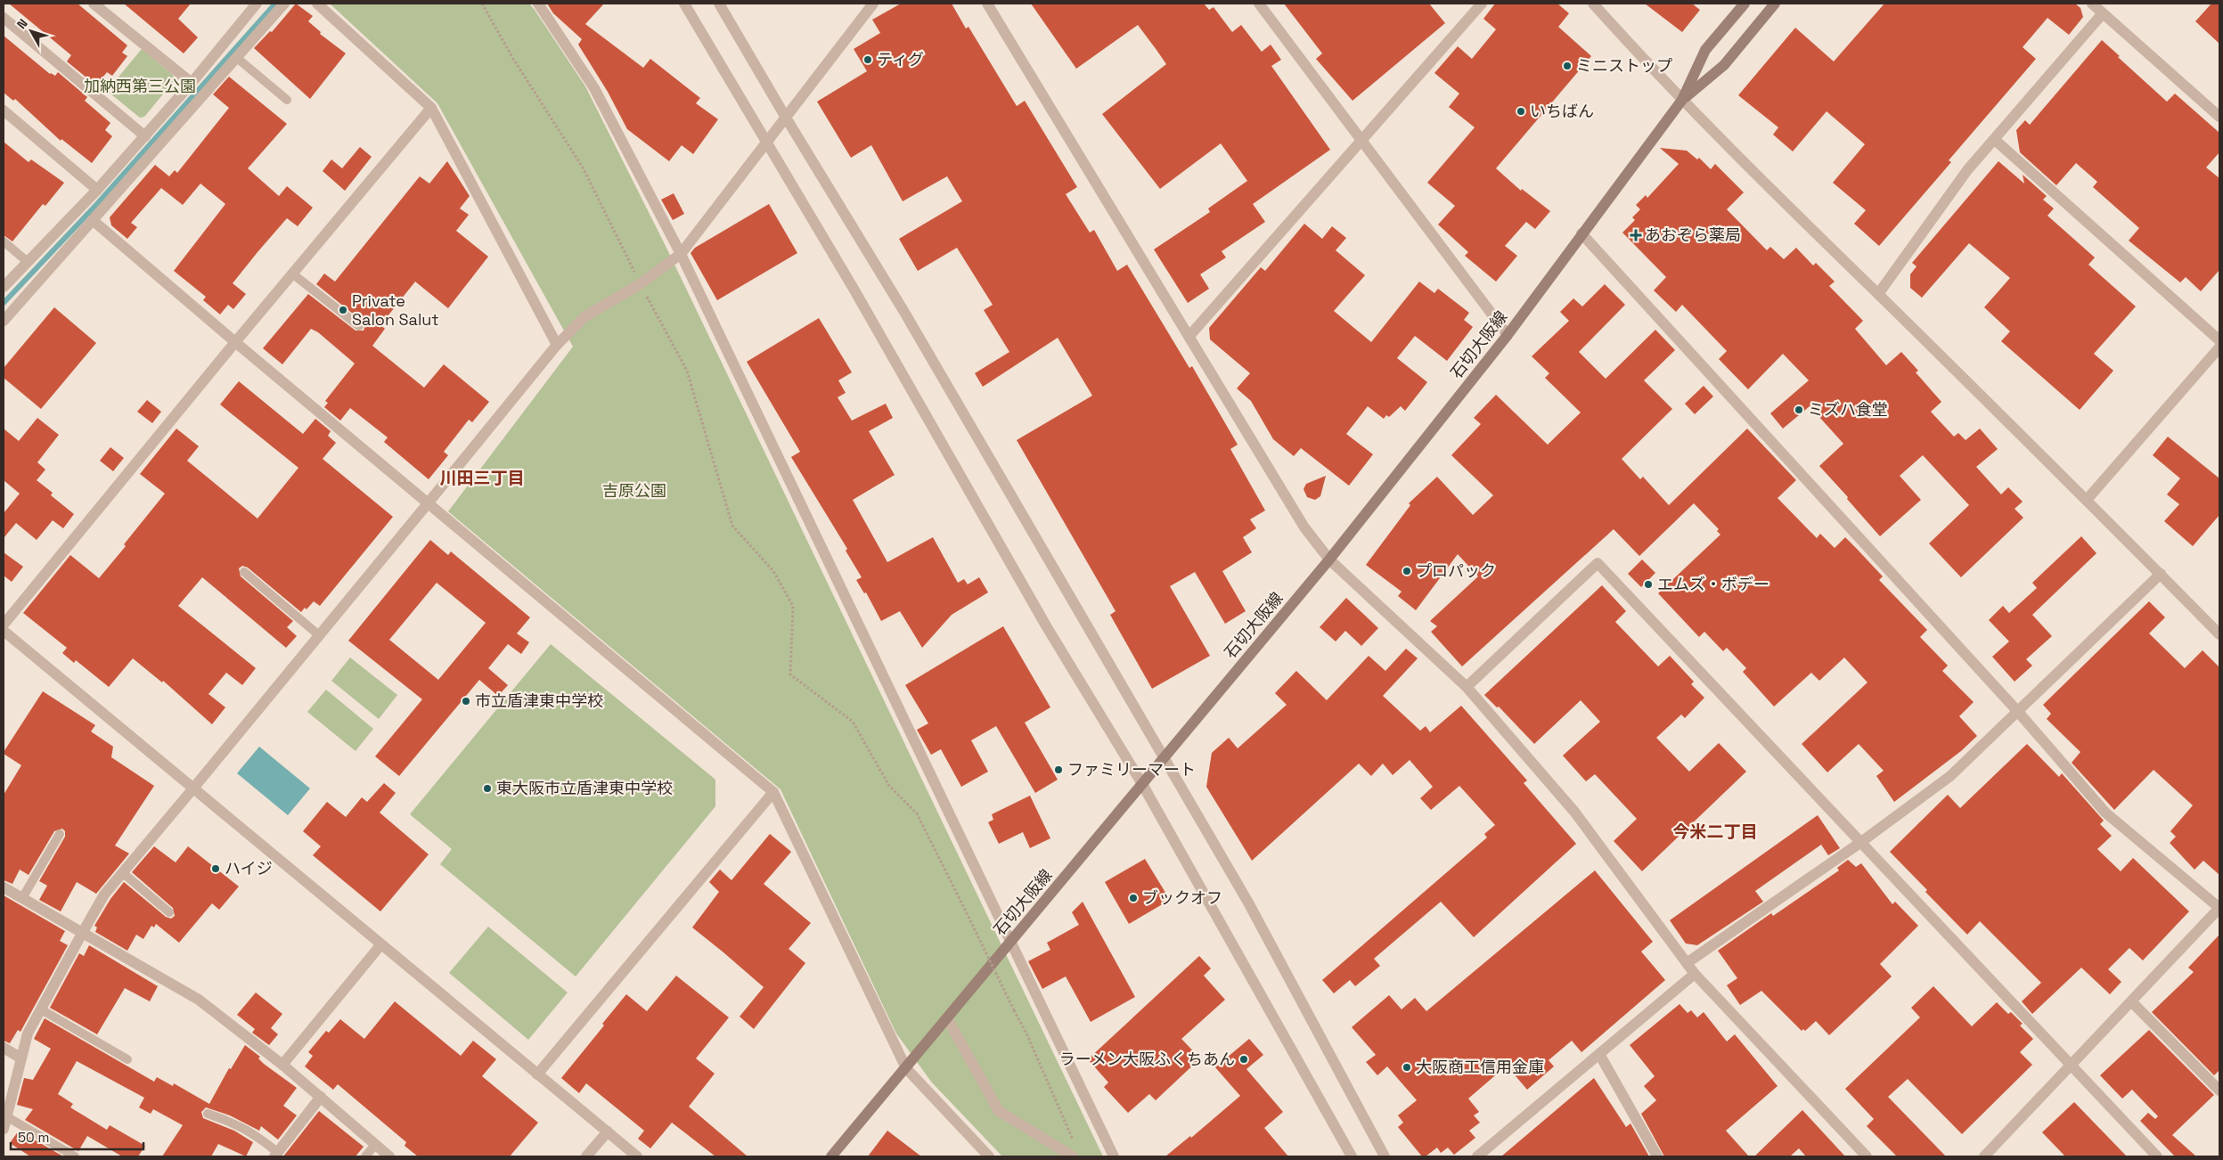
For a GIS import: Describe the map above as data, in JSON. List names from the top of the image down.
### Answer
{
  "streets": {
    "main road": ["石切大阪線"]
  },
  "districts": ["川田三丁目", "今米二丁目"],
  "parks": ["加納西第三公園", "吉原公園"],
  "places": {
    "other": [
      "ティグ",
      "ミニストップ",
      "いちばん",
      "Private Salon Salut",
      "ミズハ食堂",
      "プロパック",
      "エムズ・ボデー",
      "市立盾津東中学校",
      "ファミリーマート",
      "東大阪市立盾津東中学校",
      "ハイジ",
      "ブックオフ",
      "ラーメン大阪ふくちあん",
      "大阪商工信用金庫"
    ],
    "health": ["あおぞら薬局"]
  },
  "scale_bar": "50 m",
  "north": "top left"
}
